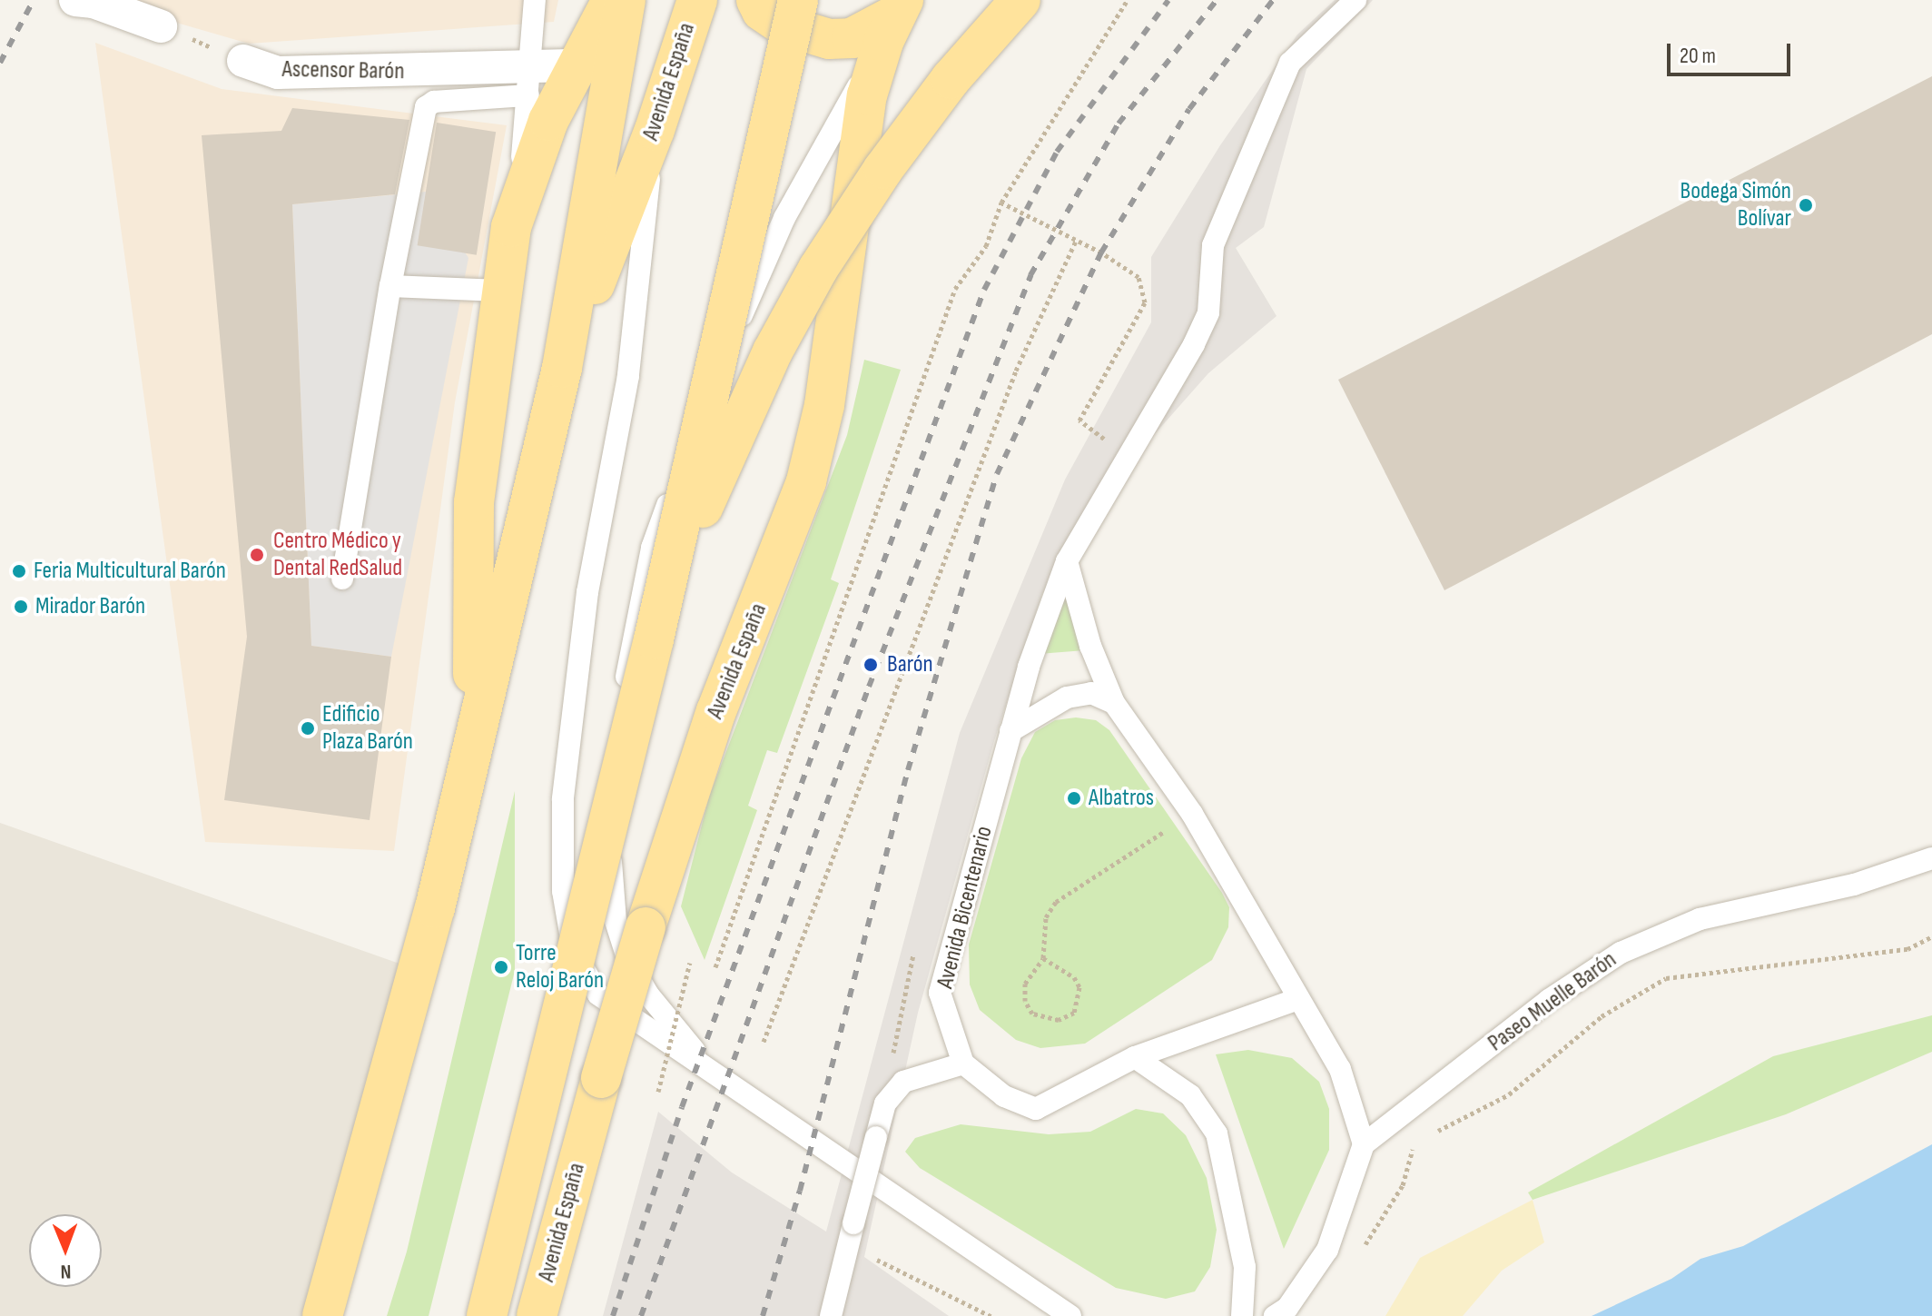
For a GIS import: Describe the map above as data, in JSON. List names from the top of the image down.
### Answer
{
  "streets": {
    "main road": ["Avenida España"],
    "street": ["Ascensor Barón"],
    "lane": ["Avenida Bicentenario", "Paseo Muelle Barón"]
  },
  "places": [
    "Bodega Simón Bolívar",
    "Centro Médico y Dental RedSalud",
    "Feria Multicultural Barón",
    "Mirador Barón",
    "Barón",
    "Edificio Plaza Barón",
    "Albatros",
    "Torre Reloj Barón"
  ],
  "scale_bar": "20 m",
  "north": "bottom"
}
